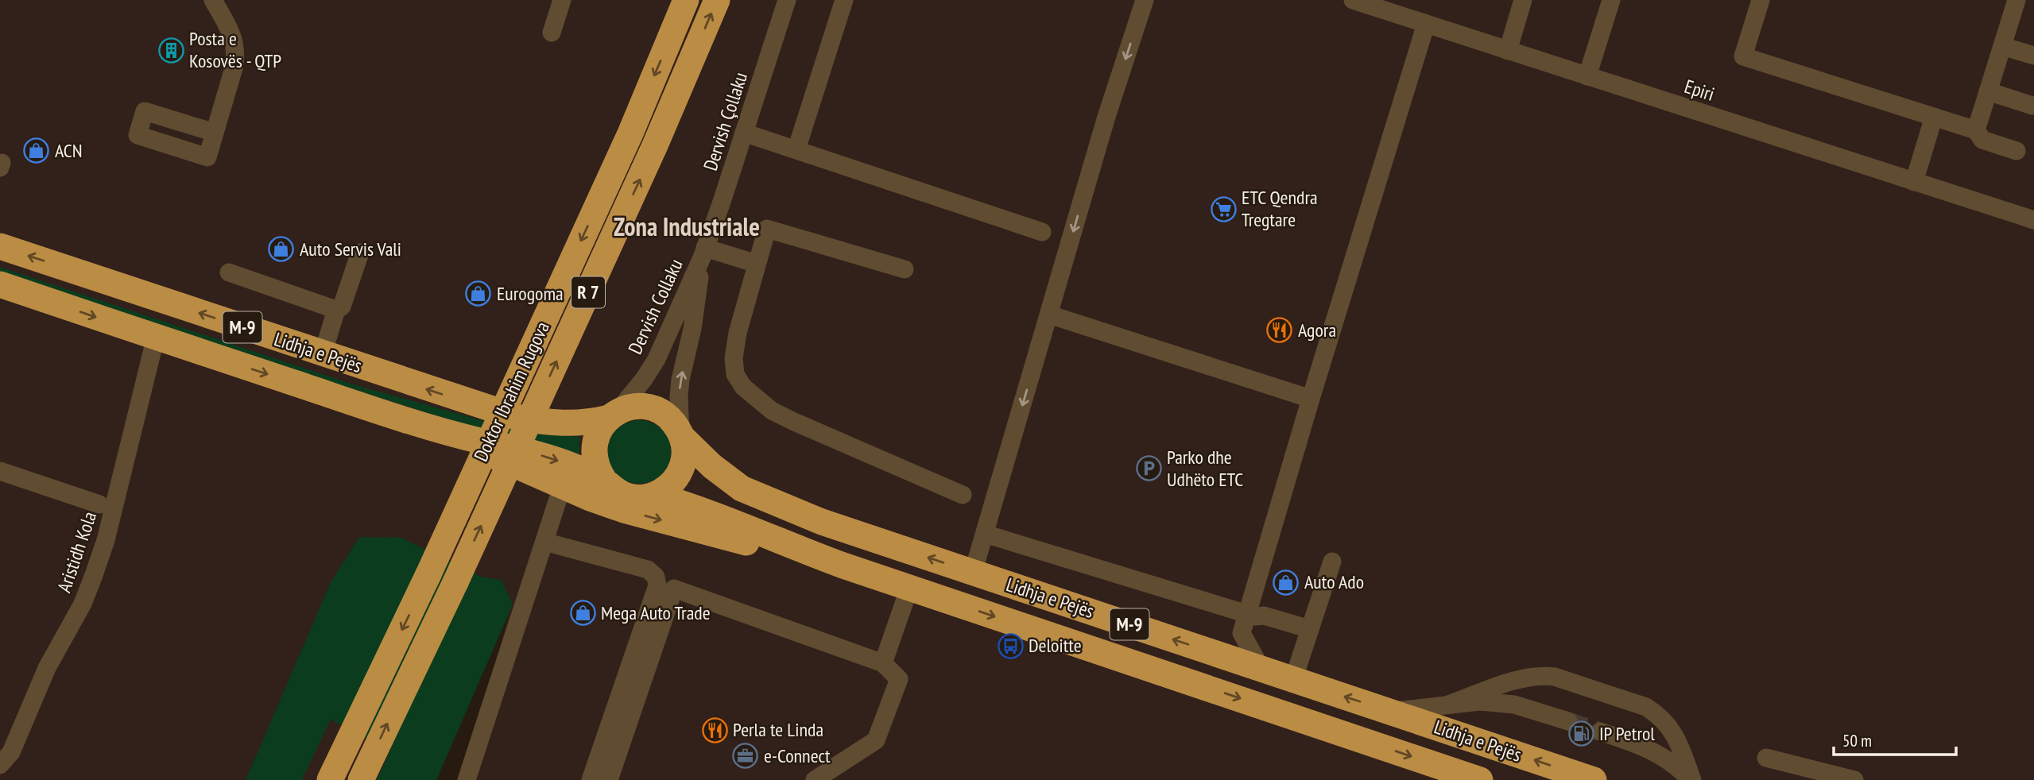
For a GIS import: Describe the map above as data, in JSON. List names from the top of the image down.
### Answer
{
  "streets": {
    "highway": [
      "R 7",
      "M-9",
      "Lidhja e Pejës",
      "Doktor Ibrahim Rugova"
    ],
    "street": [
      "Epiri",
      "Dervish Çollaku",
      "Dervish Collaku",
      "Aristidh Kola"
    ]
  },
  "crossings": [
    ["Dervish Çollaku", "Dervish Collaku"],
    ["Dervish Collaku", "Lidhja e Pejës"],
    ["Lidhja e Pejës", "Aristidh Kola"]
  ],
  "districts": ["Zona Industriale"],
  "places": {
    "building": ["Posta e Kosovës - QTP"],
    "shop": [
      "ACN",
      "Auto Servis Vali",
      "Eurogoma",
      "Auto Ado",
      "Mega Auto Trade"
    ],
    "supermarket": ["ETC Qendra Tregtare"],
    "restaurant": ["Agora", "Perla te Linda"],
    "parking": ["Parko dhe Udhëto ETC"],
    "bus stop": ["Deloitte"],
    "fuel station": ["IP Petrol"],
    "office": ["e-Connect"]
  },
  "scale_bar": "50 m"
}
